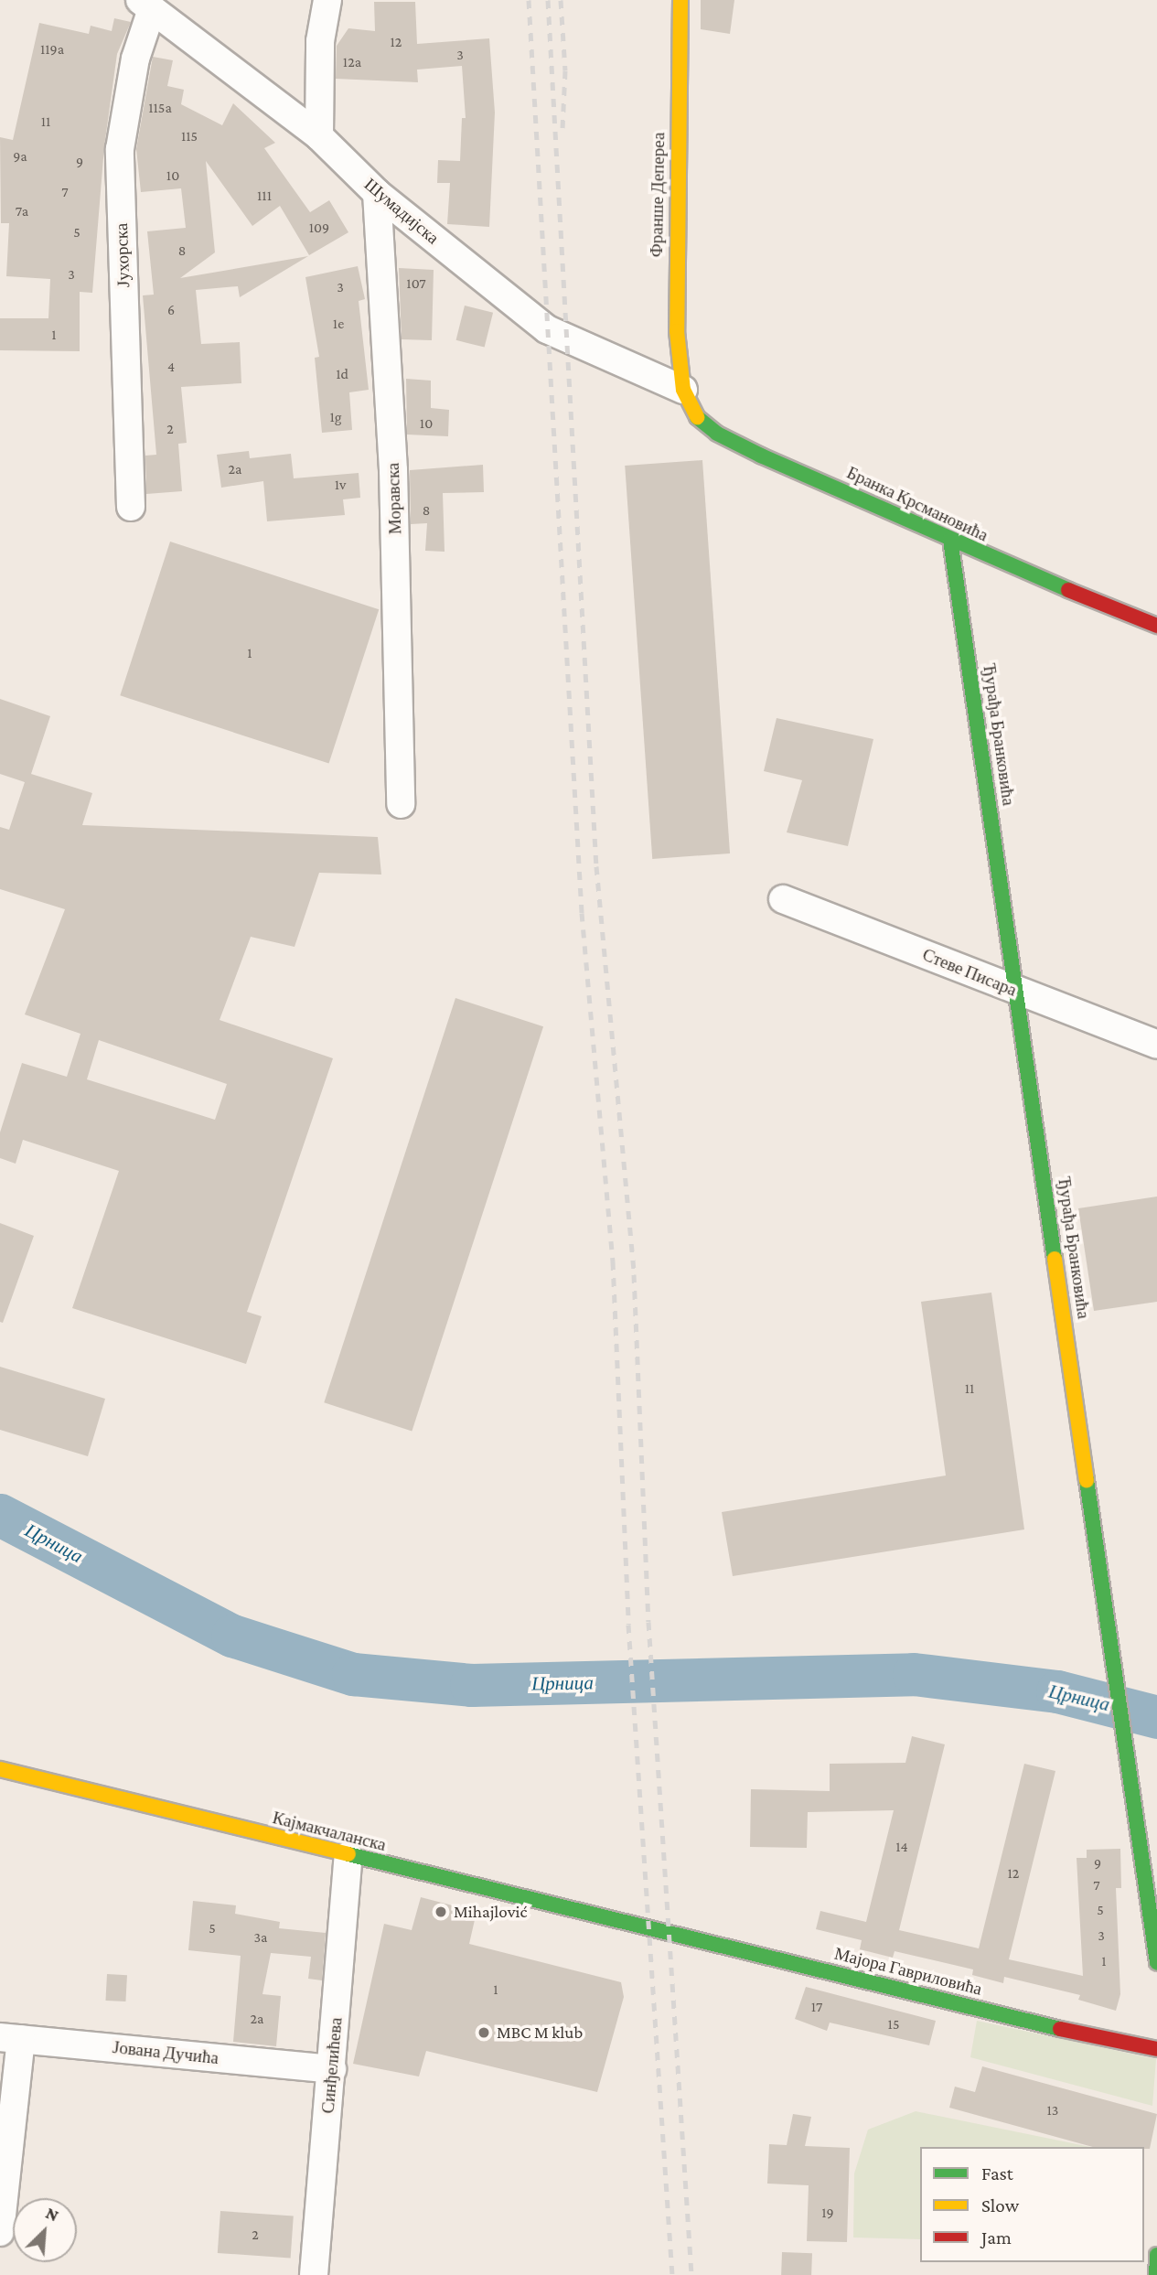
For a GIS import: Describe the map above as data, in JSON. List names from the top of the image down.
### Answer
{
  "streets": {
    "main road": [
      "Франше Депереа",
      "Бранка Крсмановића",
      "Ђурађа Бранковића",
      "Кајмакчаланска",
      "Мајора Гавриловића"
    ],
    "street": [
      "Шумадијска",
      "Јухорска",
      "Моравска",
      "Стеве Писара",
      "Јована Дучића",
      "Синђелићева"
    ]
  },
  "crossings": [
    ["Франше Депереа", "Шумадијска"],
    ["Франше Депереа", "Бранка Крсмановића"],
    ["Шумадијска", "Јухорска"],
    ["Шумадијска", "Моравска"],
    ["Шумадијска", "Бранка Крсмановића"],
    ["Бранка Крсмановића", "Ђурађа Бранковића"],
    ["Ђурађа Бранковића", "Стеве Писара"],
    ["Кајмакчаланска", "Мајора Гавриловића"],
    ["Кајмакчаланска", "Синђелићева"],
    ["Јована Дучића", "Синђелићева"]
  ],
  "water": ["Црница"],
  "places": ["Mihajlović", "MBC M klub"],
  "house_numbers": [
    "12",
    "119a",
    "3",
    "12a",
    "115a",
    "11",
    "115",
    "9a",
    "9",
    "10",
    "7",
    "111",
    "7a",
    "109",
    "5",
    "8",
    "3",
    "107",
    "3",
    "6",
    "1e",
    "1",
    "4",
    "1d",
    "1g",
    "10",
    "2",
    "2a",
    "1v",
    "8",
    "1",
    "11",
    "14",
    "9",
    "12",
    "7",
    "5",
    "5",
    "3",
    "3a",
    "1",
    "1",
    "17",
    "2a",
    "15",
    "13",
    "19",
    "2"
  ],
  "legend": ["Fast", "Slow", "Jam"],
  "north": "top right"
}
